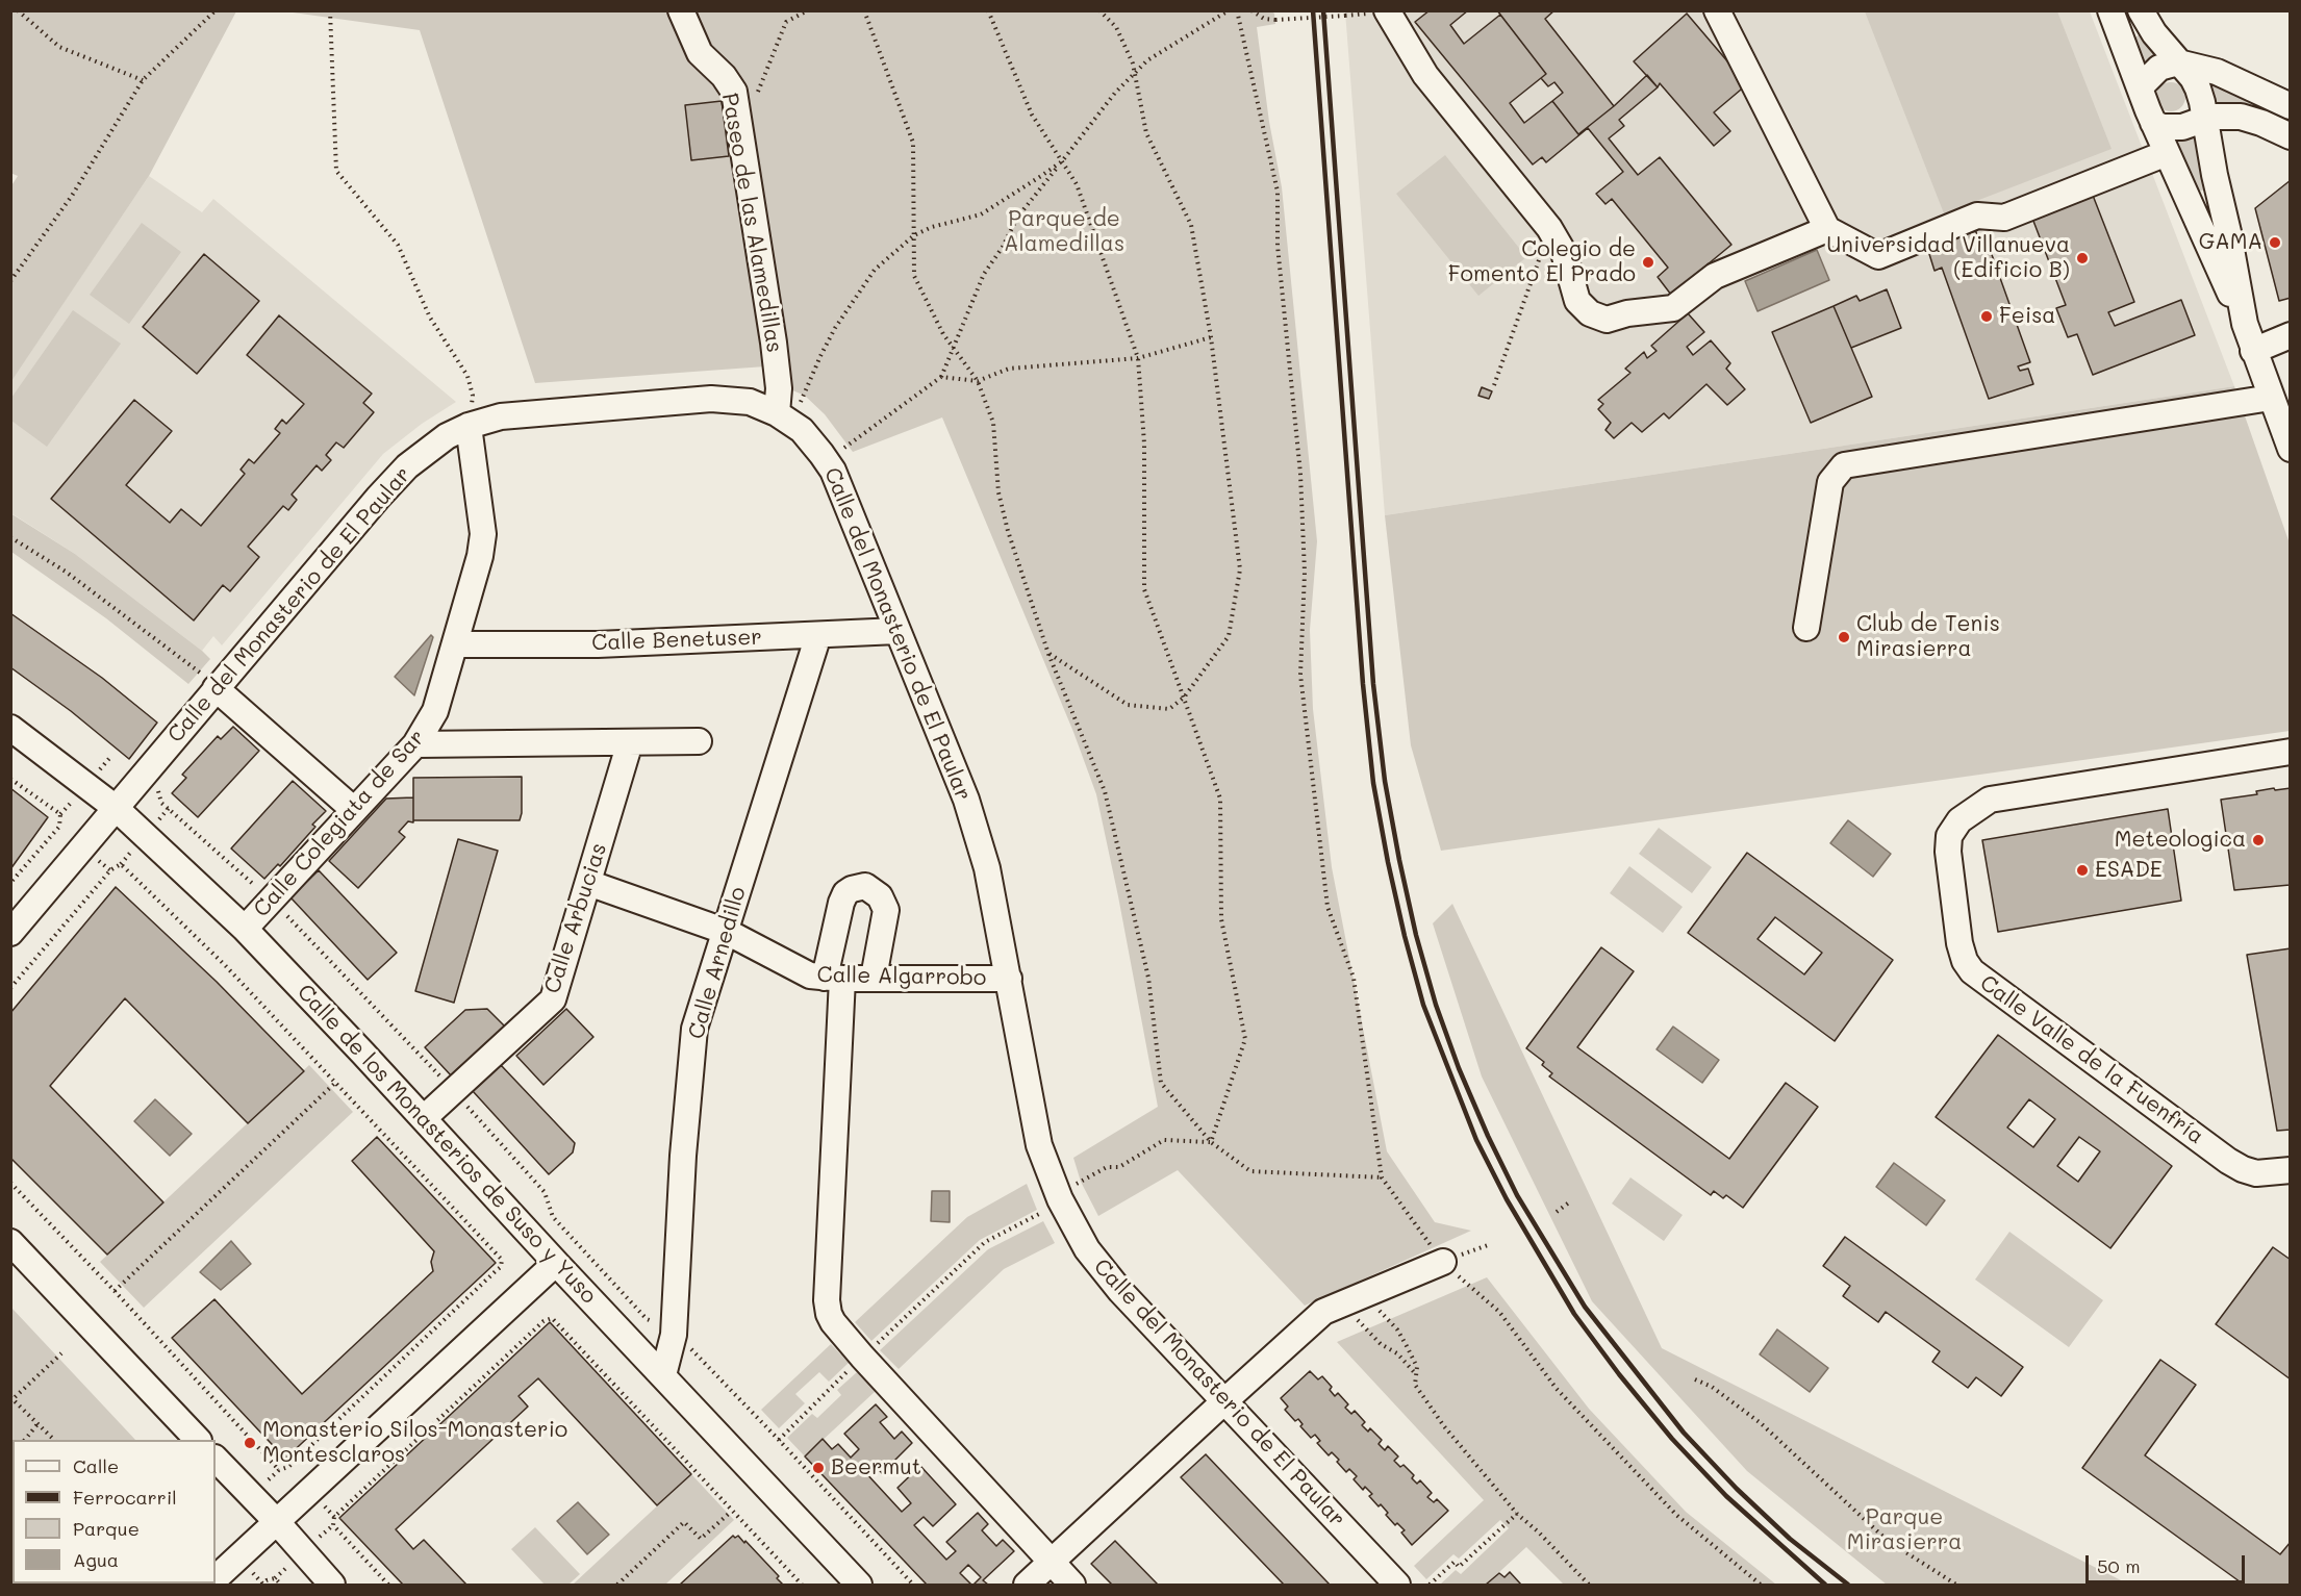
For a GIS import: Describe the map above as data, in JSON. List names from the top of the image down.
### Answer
{
  "streets": {
    "street": [
      "Paseo de las Alamedillas",
      "Calle del Monasterio de El Paular",
      "Calle Benetuser",
      "Calle Colegiata de Sar",
      "Calle Arbucias",
      "Calle Arnedillo",
      "Calle Algarrobo",
      "Calle Valle de la Fuenfría",
      "Calle de los Monasterios de Suso y Yuso"
    ]
  },
  "crossings": [
    ["Paseo de las Alamedillas", "Calle del Monasterio de El Paular"],
    ["Calle del Monasterio de El Paular", "Calle Benetuser"],
    ["Calle del Monasterio de El Paular", "Calle Colegiata de Sar"],
    ["Calle del Monasterio de El Paular", "Calle Algarrobo"],
    ["Calle del Monasterio de El Paular", "Calle de los Monasterios de Suso y Yuso"],
    ["Calle Benetuser", "Calle Colegiata de Sar"],
    ["Calle Benetuser", "Calle Arnedillo"],
    ["Calle Colegiata de Sar", "Calle de los Monasterios de Suso y Yuso"],
    ["Calle Arbucias", "Calle Algarrobo"],
    ["Calle Arbucias", "Calle de los Monasterios de Suso y Yuso"],
    ["Calle Arnedillo", "Calle Algarrobo"],
    ["Calle Arnedillo", "Calle de los Monasterios de Suso y Yuso"]
  ],
  "parks": ["Parque de Alamedillas", "Parque Mirasierra"],
  "places": [
    "GAMA",
    "Universidad Villanueva (Edificio B)",
    "Colegio de Fomento El Prado",
    "Feisa",
    "Club de Tenis Mirasierra",
    "Meteologica",
    "ESADE",
    "Monasterio Silos-Monasterio Montesclaros",
    "Beermut"
  ],
  "legend": [
    "Calle",
    "Ferrocarril",
    "Parque",
    "Agua"
  ],
  "scale_bar": "50 m"
}
